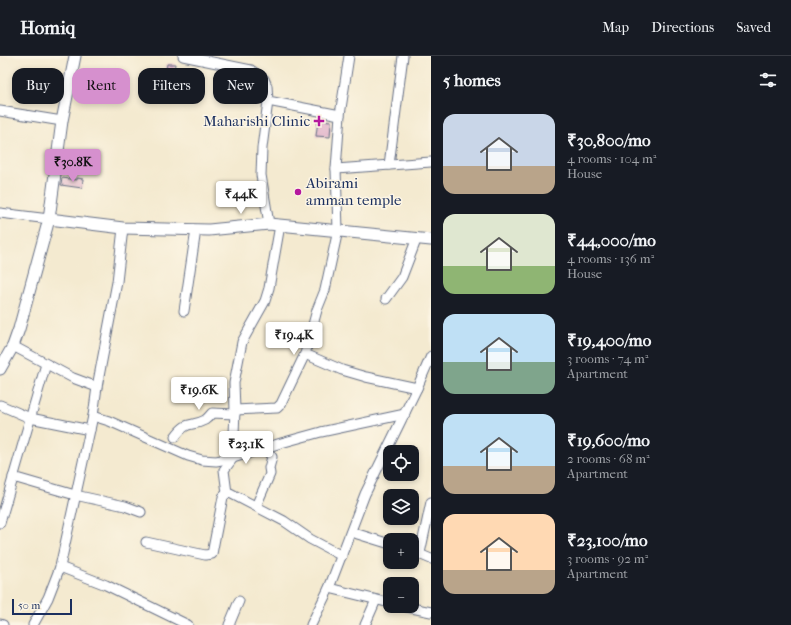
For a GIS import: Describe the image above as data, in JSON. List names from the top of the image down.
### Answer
{
  "places": {
    "health": ["Maharishi Clinic"],
    "other": ["Abirami amman temple"]
  },
  "scale_bar": "50 m",
  "page": {
    "header": "Homiq",
    "nav": ["Map", "Directions", "Saved"],
    "heading": "5 homes",
    "chip": [
      "Buy",
      "Rent",
      "Filters",
      "New"
    ],
    "list": [
      {
        "name": "₹30,800/mo",
        "note": "4 rooms · 104 m² · House"
      },
      {
        "name": "₹44,000/mo",
        "note": "4 rooms · 136 m² · House"
      },
      {
        "name": "₹19,400/mo",
        "note": "3 rooms · 74 m² · Apartment"
      },
      {
        "name": "₹19,600/mo",
        "note": "2 rooms · 68 m² · Apartment"
      },
      {
        "name": "₹23,100/mo",
        "note": "3 rooms · 92 m² · Apartment"
      }
    ],
    "price": [
      "₹30.8K",
      "₹44K",
      "₹19.4K",
      "₹19.6K",
      "₹23.1K"
    ],
    "map_buttons": ["+", "−"],
    "scale": "50 m"
  }
}
